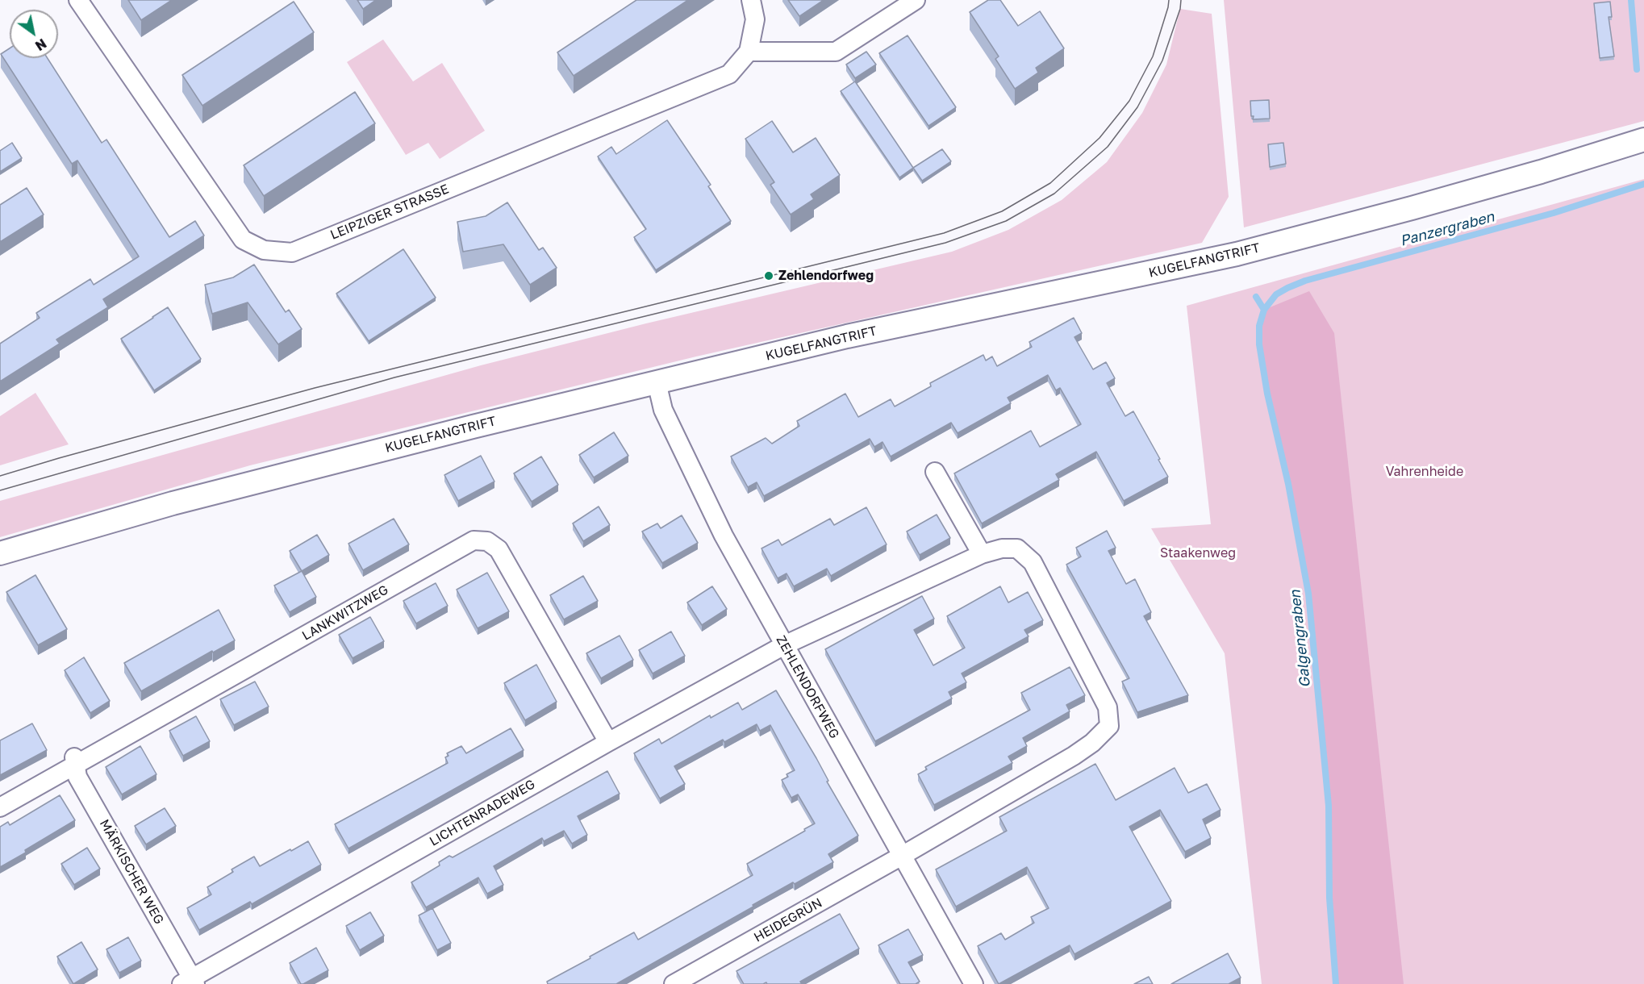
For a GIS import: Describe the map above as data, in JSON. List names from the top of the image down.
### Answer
{
  "streets": {
    "street": [
      "LEIPZIGER STRASSE",
      "KUGELFANGTRIFT",
      "LANKWITZWEG",
      "ZEHLENDORFWEG",
      "LICHTENRADEWEG",
      "MÄRKISCHER WEG",
      "HEIDEGRÜN"
    ]
  },
  "crossings": [
    ["KUGELFANGTRIFT", "ZEHLENDORFWEG"],
    ["LANKWITZWEG", "LICHTENRADEWEG"],
    ["LANKWITZWEG", "MÄRKISCHER WEG"],
    ["ZEHLENDORFWEG", "LICHTENRADEWEG"],
    ["ZEHLENDORFWEG", "HEIDEGRÜN"],
    ["LICHTENRADEWEG", "MÄRKISCHER WEG"]
  ],
  "water": ["Panzergraben", "Galgengraben"],
  "parks": ["Vahrenheide", "Staakenweg"],
  "places": ["Zehlendorfweg"],
  "north": "bottom right"
}
